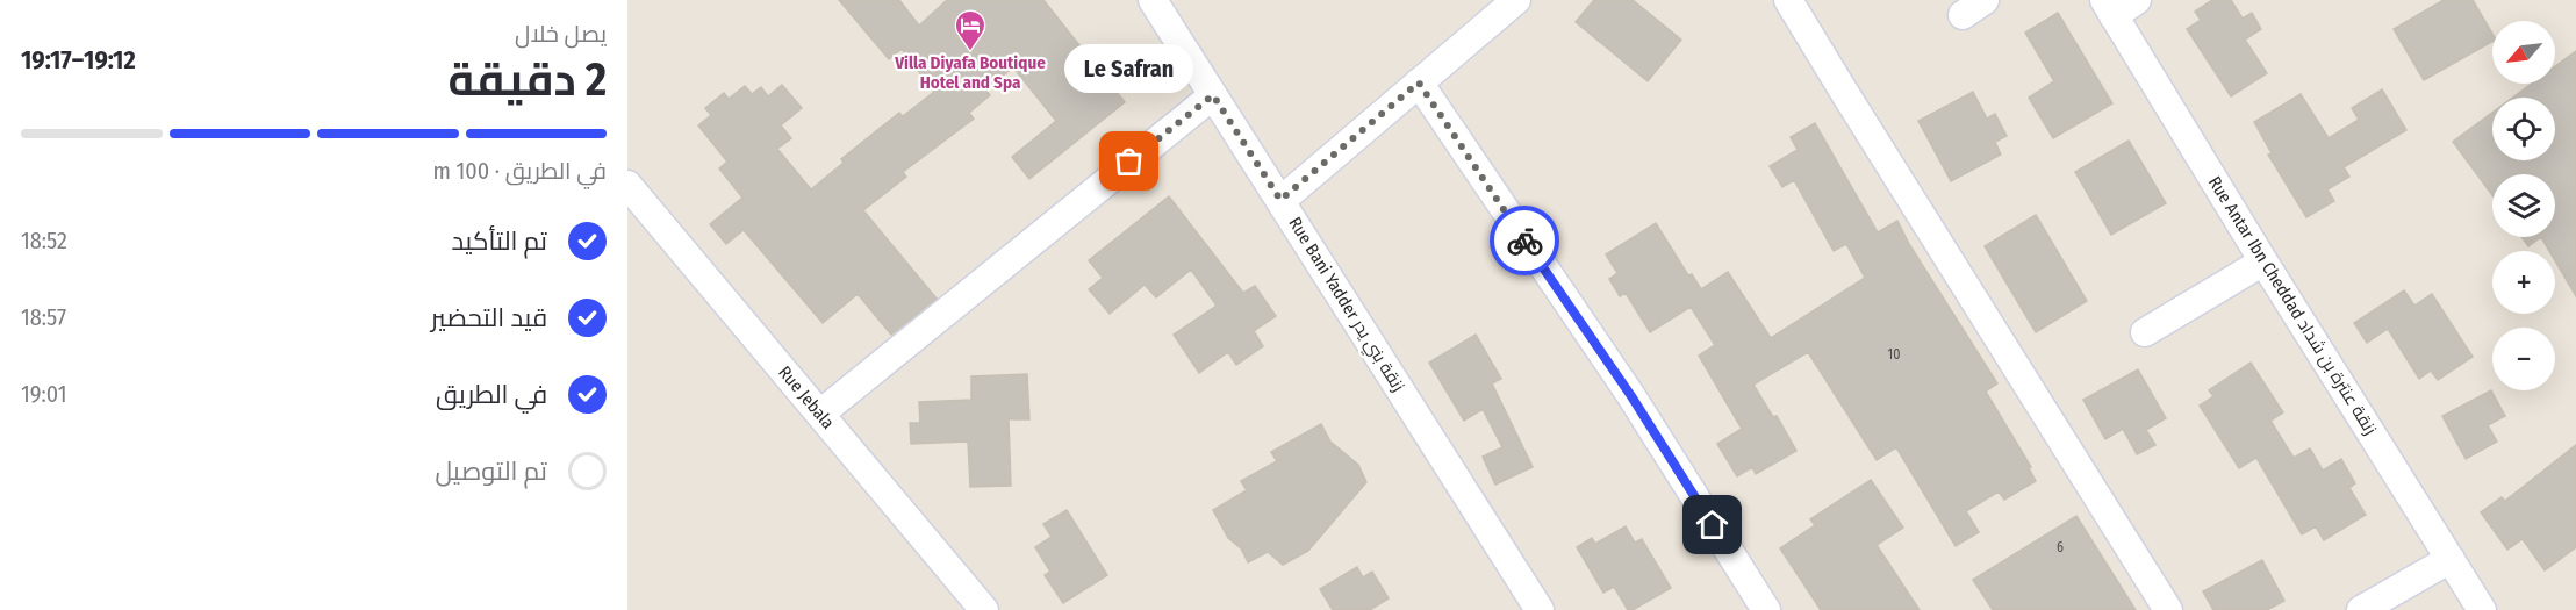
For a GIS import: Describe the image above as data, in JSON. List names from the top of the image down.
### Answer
{
  "streets": {
    "street": ["Rue Bani Yadder زنقة بني يدر", "Rue Antar Ibn Cheddad زنقة عنترة بن شداد", "Rue Jebala"]
  },
  "places": {
    "hotel": ["Villa Diyafa Boutique Hotel and Spa"],
    "other": ["Le Safran"]
  },
  "house_numbers": ["10", "6"],
  "north": "bottom left",
  "page": {
    "heading": ["2 دقيقة", "يصل خلال", "19:12–19:17"],
    "map_buttons": ["+", "−"],
    "bubble": "Le Safran",
    "bar": "في الطريق · 100 m",
    "list": [
      ["تم التأكيد", "18:52"],
      ["قيد التحضير", "18:57"],
      ["في الطريق", "19:01"],
      "تم التوصيل"
    ]
  }
}
